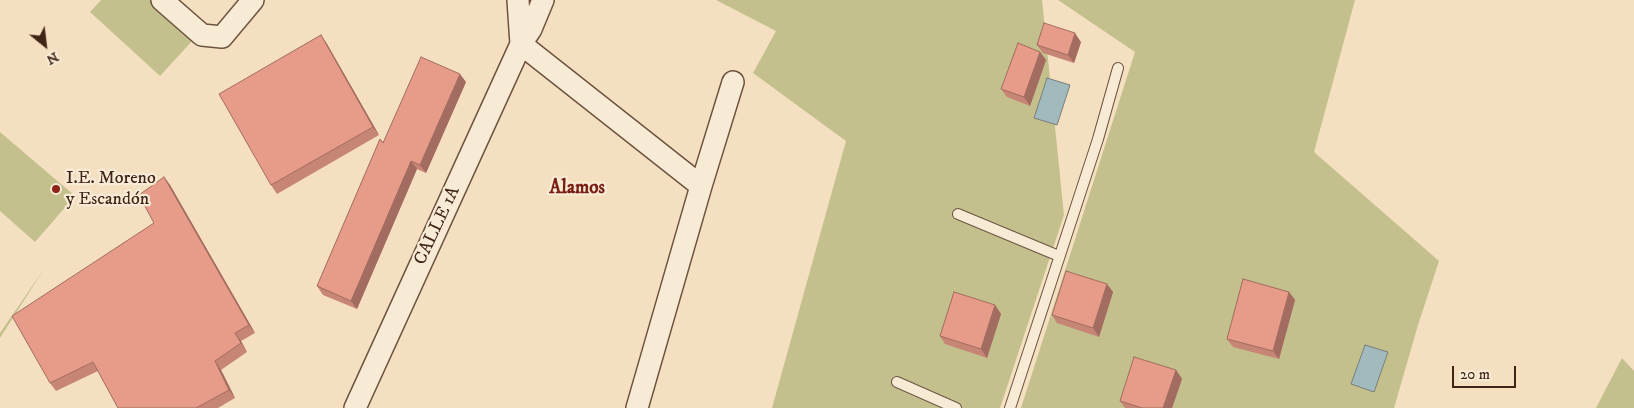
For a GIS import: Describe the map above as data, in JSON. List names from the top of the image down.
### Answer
{
  "streets": {
    "street": ["CALLE 1A"]
  },
  "districts": ["Alamos"],
  "places": ["I.E. Moreno y Escandón"],
  "scale_bar": "20 m",
  "north": "bottom right"
}
